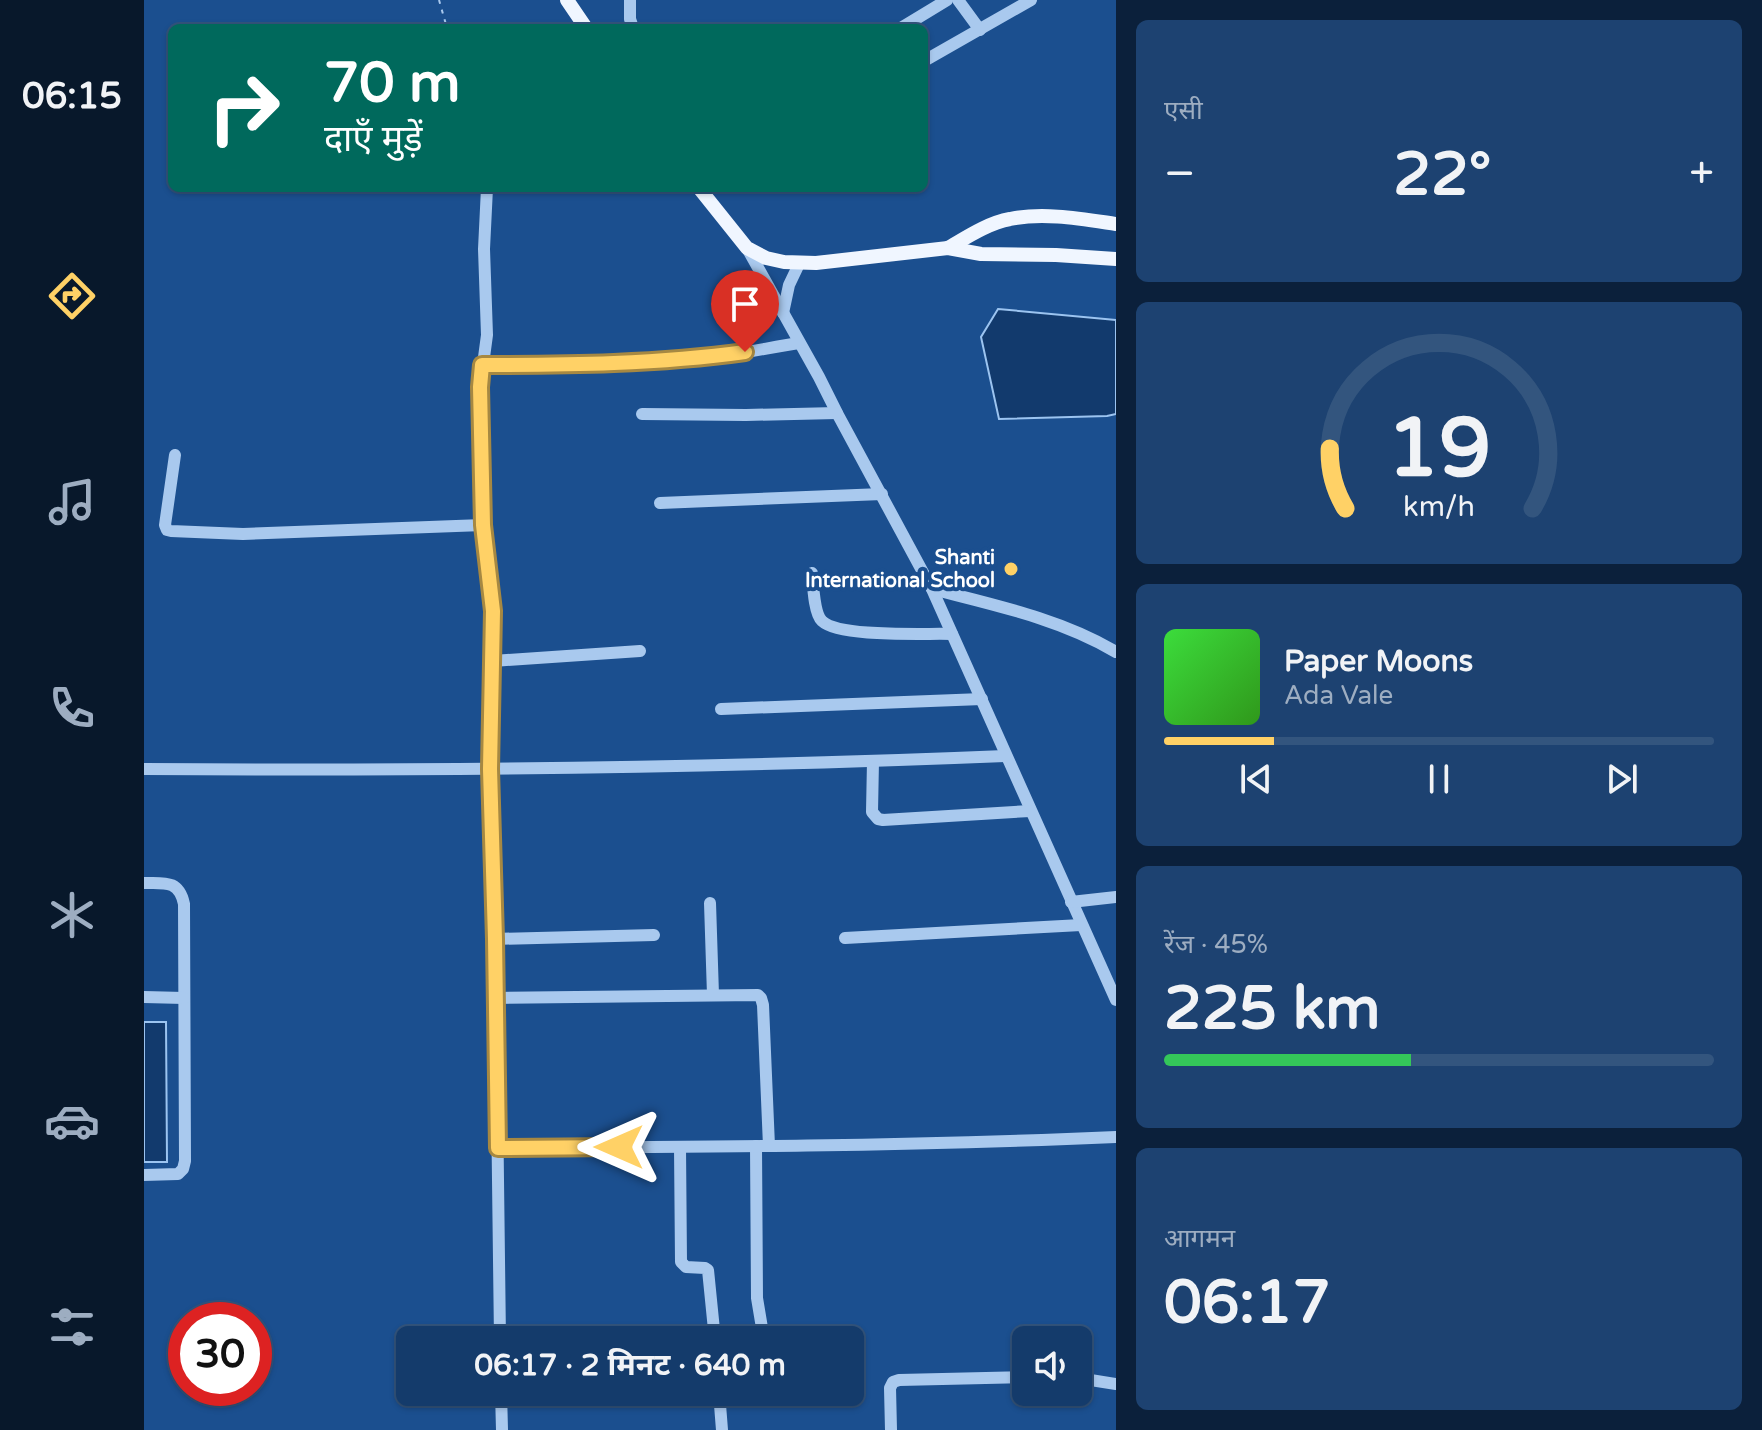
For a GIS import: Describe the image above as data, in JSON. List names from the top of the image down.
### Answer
{
  "places": ["Shanti International School"],
  "page": {
    "tabs": "06:15",
    "tile": [
      "एसी",
      ["रेंज · 45%", "225 km"],
      ["आगमन", "06:17"]
    ],
    "turn": ["70 m", "दाएँ मुड़ें"],
    "heat": ["−", "22°", "+"],
    "song": ["Paper Moons", "Ada Vale"],
    "limit": "30",
    "trip": "06:17 · 2 मिनट · 640 m",
    "gauge": ["19", "km/h"]
  }
}
